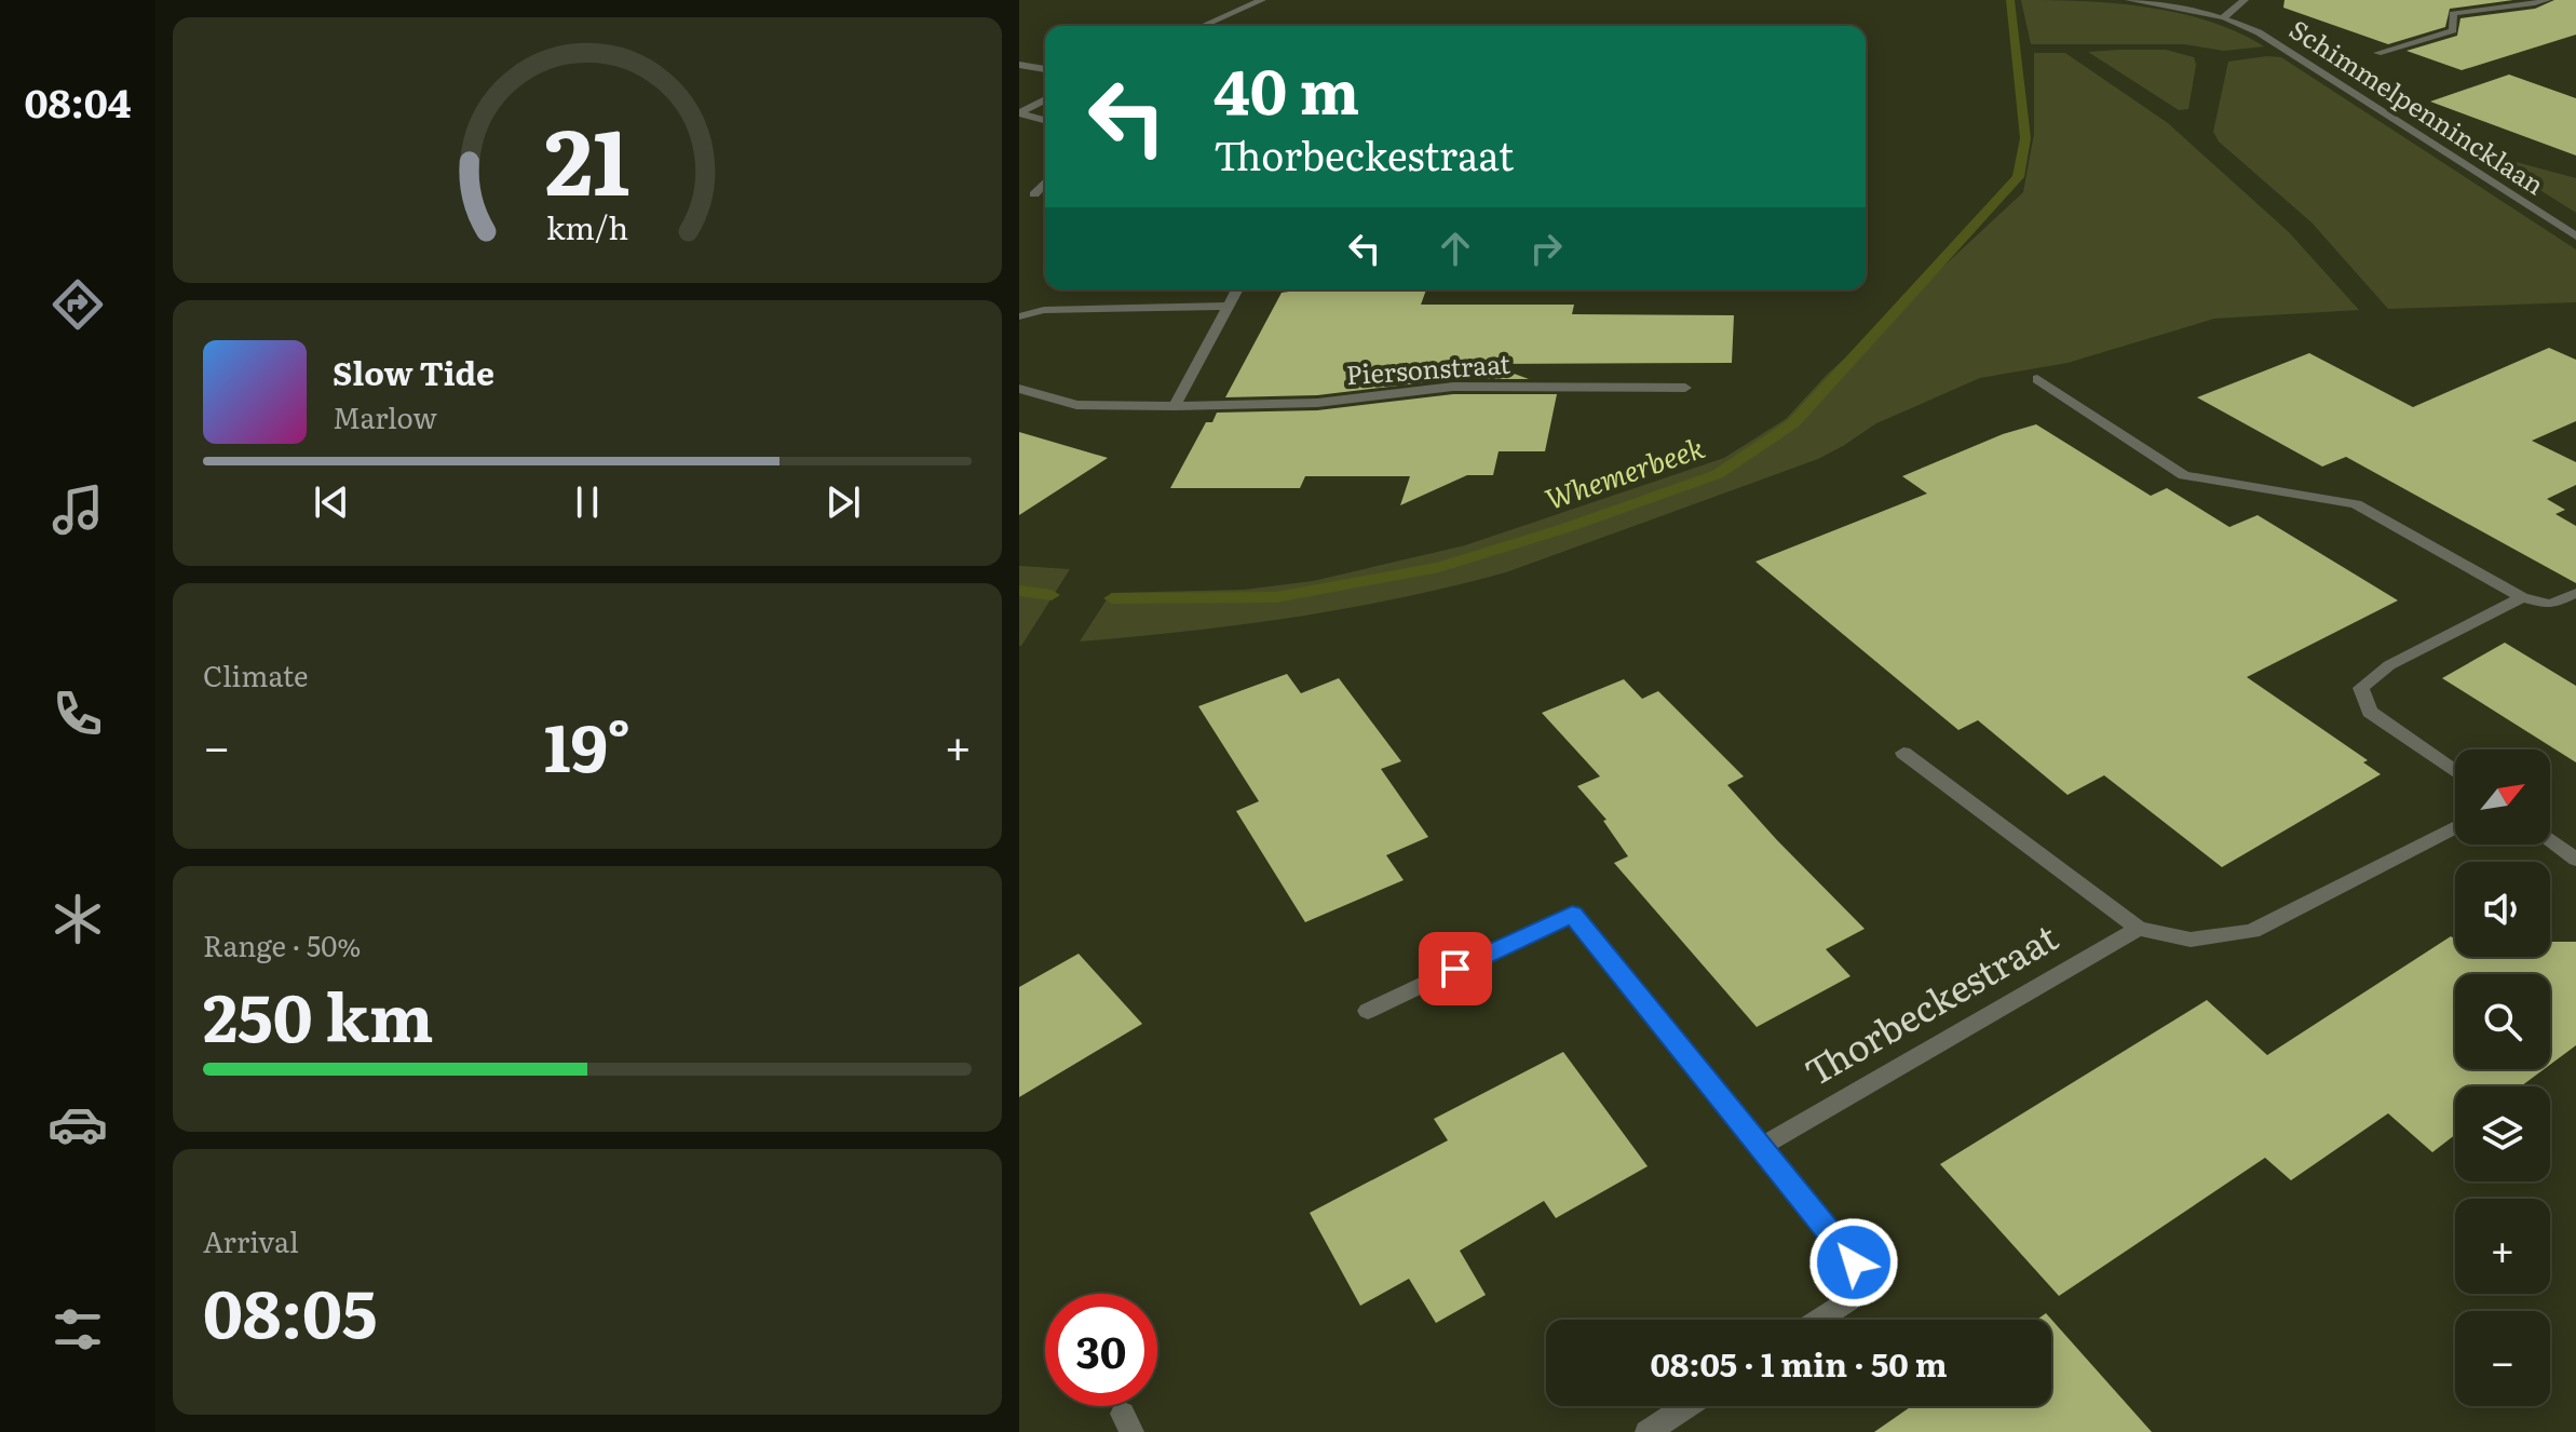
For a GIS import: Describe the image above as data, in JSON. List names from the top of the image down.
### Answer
{
  "streets": {
    "street": ["Schimmelpennincklaan", "Piersonstraat", "Thorbeckestraat"]
  },
  "water": ["Whemerbeek"],
  "north": "top right",
  "page": {
    "tabs": "08:04",
    "turn": ["40 m", "Thorbeckestraat"],
    "song": ["Slow Tide", "Marlow"],
    "tile": [
      "Climate",
      ["Range · 50%", "250 km"],
      ["Arrival", "08:05"]
    ],
    "heat": ["−", "19°", "+"],
    "map_buttons": ["+", "−"],
    "limit": "30",
    "trip": "08:05 · 1 min · 50 m",
    "gauge": ["21", "km/h"]
  }
}
